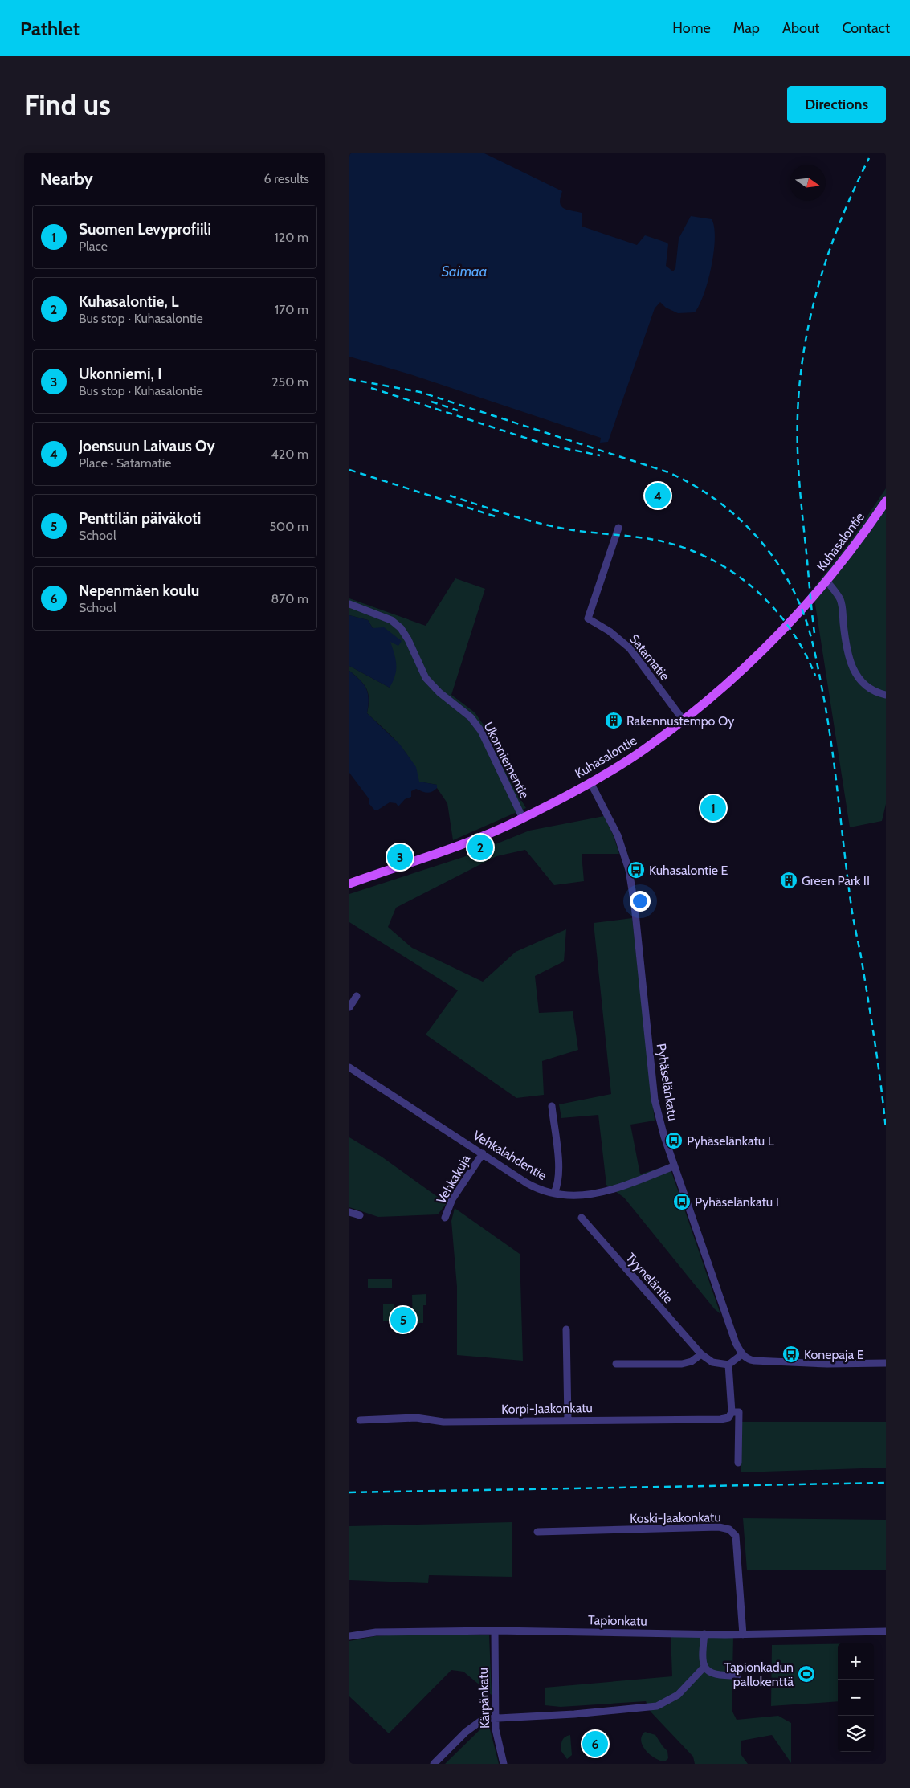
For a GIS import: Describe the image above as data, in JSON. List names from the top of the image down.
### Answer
{
  "streets": {
    "main road": ["Kuhasalontie"],
    "street": [
      "Satamatie",
      "Ukonniementie",
      "Pyhäselänkatu",
      "Vehkalahdentie",
      "Vehkakuja",
      "Tyyneläntie",
      "Korpi-Jaakonkatu",
      "Koski-Jaakonkatu",
      "Tapionkatu",
      "Kärpänkatu"
    ]
  },
  "crossings": [
    ["Kuhasalontie", "Satamatie"],
    ["Kuhasalontie", "Ukonniementie"],
    ["Kuhasalontie", "Pyhäselänkatu"],
    ["Pyhäselänkatu", "Vehkalahdentie"],
    ["Vehkalahdentie", "Vehkakuja"],
    ["Koski-Jaakonkatu", "Tapionkatu"],
    ["Tapionkatu", "Kärpänkatu"]
  ],
  "water": ["Saimaa"],
  "places": {
    "building": ["Rakennustempo Oy", "Green Park II"],
    "bus stop": [
      "Kuhasalontie E",
      "Pyhäselänkatu L",
      "Pyhäselänkatu I",
      "Konepaja E"
    ],
    "sports": ["Tapionkadun pallokenttä"]
  },
  "north": "right",
  "page": {
    "header": "Pathlet",
    "nav": [
      "Home",
      "Map",
      "About",
      "Contact"
    ],
    "buttons": "Directions",
    "title": "Find us",
    "heading": ["Nearby", "6 results"],
    "list": [
      {
        "mark": "1",
        "name": "Suomen Levyprofiili",
        "note": "Place",
        "value": "120 m"
      },
      {
        "mark": "2",
        "name": "Kuhasalontie, L",
        "note": "Bus stop · Kuhasalontie",
        "value": "170 m"
      },
      {
        "mark": "3",
        "name": "Ukonniemi, I",
        "note": "Bus stop · Kuhasalontie",
        "value": "250 m"
      },
      {
        "mark": "4",
        "name": "Joensuun Laivaus Oy",
        "note": "Place · Satamatie",
        "value": "420 m"
      },
      {
        "mark": "5",
        "name": "Penttilän päiväkoti",
        "note": "School",
        "value": "500 m"
      },
      {
        "mark": "6",
        "name": "Nepenmäen koulu",
        "note": "School",
        "value": "870 m"
      }
    ],
    "pins": [
      "4",
      "1",
      "2",
      "3",
      "5",
      "6"
    ],
    "map_buttons": ["+", "−"]
  }
}
